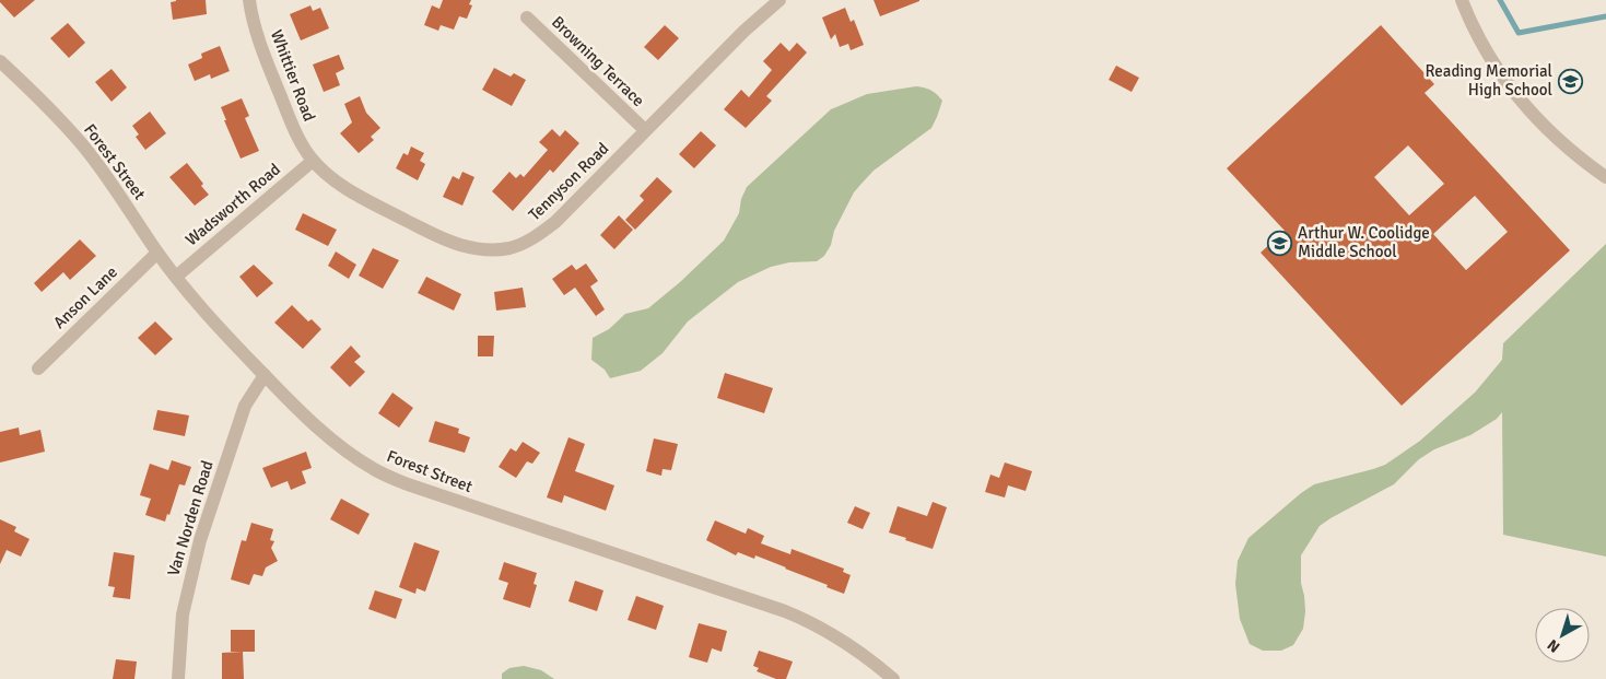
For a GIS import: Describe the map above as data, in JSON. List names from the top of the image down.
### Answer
{
  "streets": {
    "street": [
      "Browning Terrace",
      "Whittier Road",
      "Forest Street",
      "Tennyson Road",
      "Wadsworth Road",
      "Anson Lane",
      "Van Norden Road"
    ]
  },
  "crossings": [
    ["Browning Terrace", "Tennyson Road"],
    ["Whittier Road", "Tennyson Road"],
    ["Whittier Road", "Wadsworth Road"],
    ["Forest Street", "Wadsworth Road"],
    ["Forest Street", "Anson Lane"],
    ["Forest Street", "Van Norden Road"],
    ["Tennyson Road", "Wadsworth Road"]
  ],
  "places": {
    "school or university": ["Reading Memorial High School", "Arthur W. Coolidge Middle School"]
  },
  "north": "bottom left"
}
